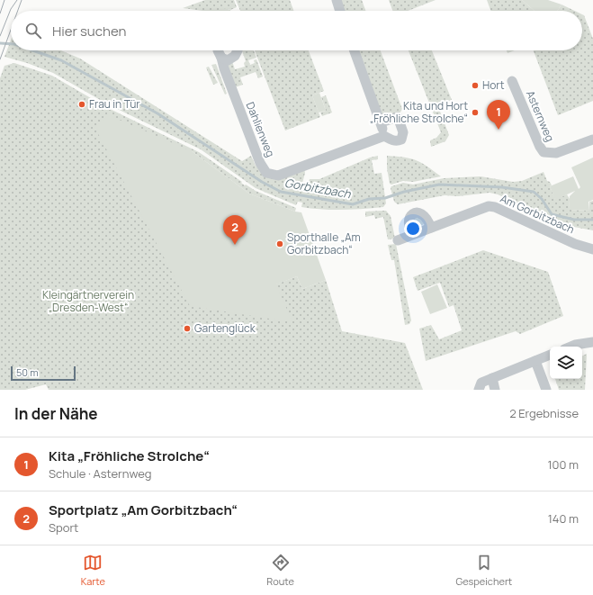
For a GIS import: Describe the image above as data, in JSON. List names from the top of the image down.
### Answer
{
  "streets": {
    "street": ["Asternweg", "Dahlienweg", "Am Gorbitzbach"]
  },
  "water": ["Gorbitzbach"],
  "parks": ["Kleingärtnerverein „Dresden-West“"],
  "places": [
    "Hort",
    "Frau in Tür",
    "Kita und Hort „Fröhliche Strolche“",
    "Sporthalle „Am Gorbitzbach“",
    "Gartenglück"
  ],
  "scale_bar": "50 m",
  "page": {
    "search": "Hier suchen",
    "pins": ["1", "2"],
    "scale": "50 m",
    "heading": ["In der Nähe", "2 Ergebnisse"],
    "list": [
      {
        "mark": "1",
        "name": "Kita „Fröhliche Strolche“",
        "note": "Schule · Asternweg",
        "value": "100 m"
      },
      {
        "mark": "2",
        "name": "Sportplatz „Am Gorbitzbach“",
        "note": "Sport",
        "value": "140 m"
      }
    ],
    "nav": ["Karte", "Route", "Gespeichert"]
  }
}
